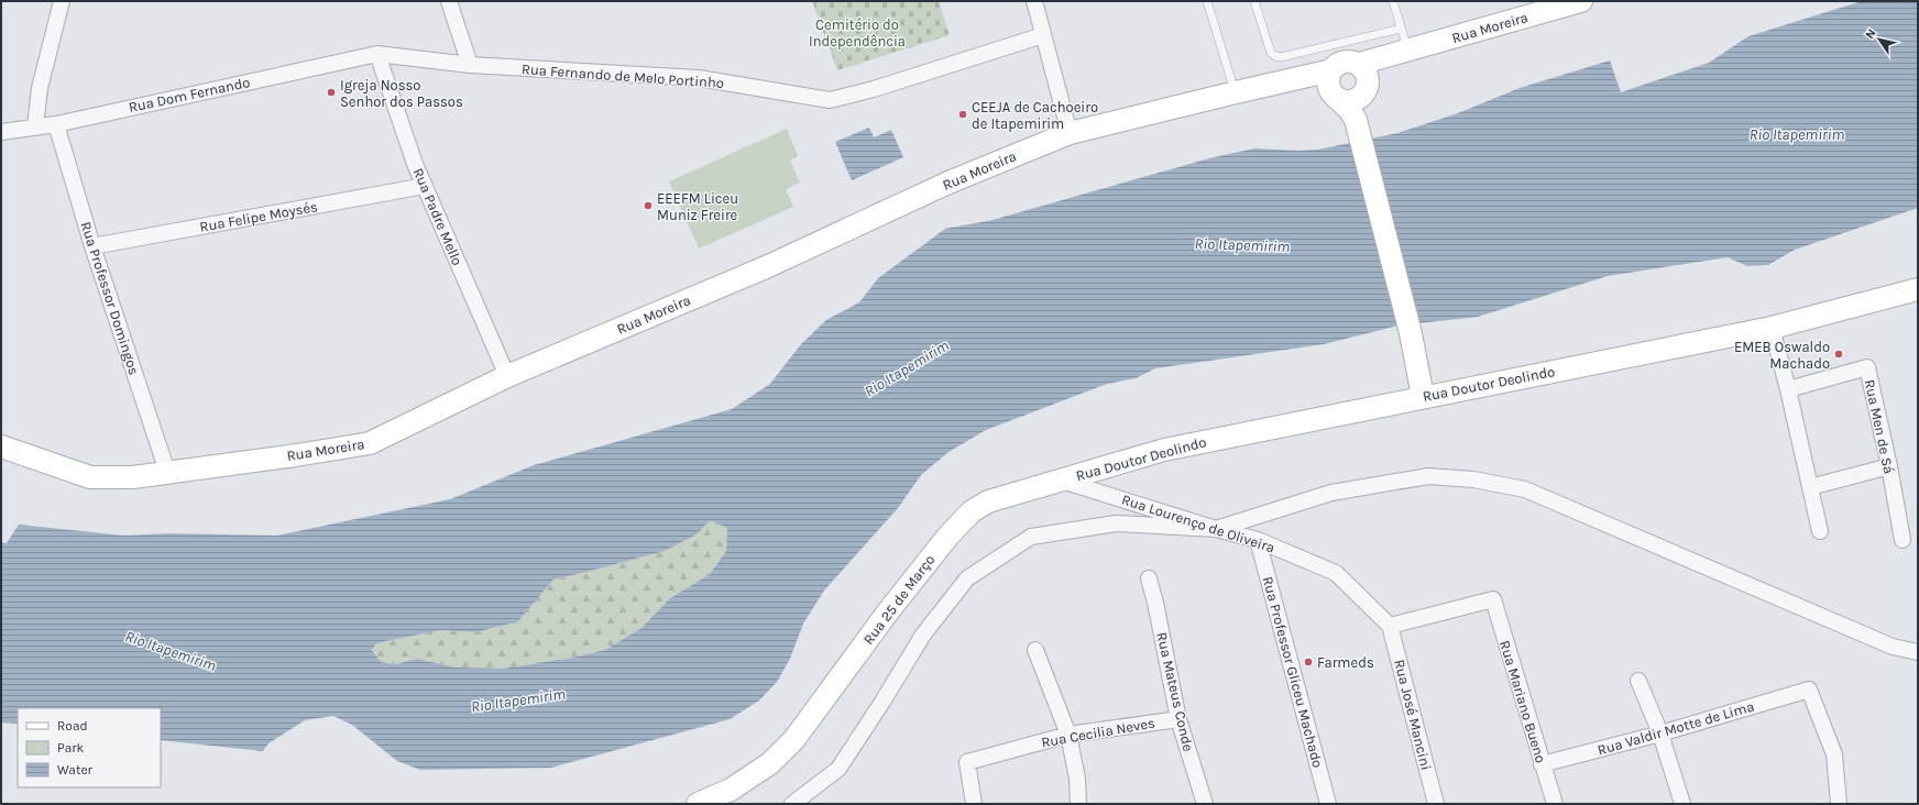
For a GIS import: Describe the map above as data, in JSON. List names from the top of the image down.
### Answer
{
  "streets": {
    "main road": ["Rua Moreira", "Rua Doutor Deolindo", "Rua 25 de Março"],
    "street": [
      "Rua Fernando de Melo Portinho",
      "Rua Dom Fernando",
      "Rua Felipe Moysés",
      "Rua Padre Mello",
      "Rua Professor Domingos",
      "Rua Men de Sá",
      "Rua Lourenço de Oliveira",
      "Rua Professor Gliceu Machado",
      "Rua Mateus Conde",
      "Rua Mariano Bueno",
      "Rua José Mancini",
      "Rua Valdir Motte de Lima",
      "Rua Cecilia Neves"
    ]
  },
  "crossings": [
    ["Rua Moreira", "Rua Padre Mello"],
    ["Rua Moreira", "Rua Professor Domingos"],
    ["Rua Fernando de Melo Portinho", "Rua Dom Fernando"],
    ["Rua Fernando de Melo Portinho", "Rua Padre Mello"],
    ["Rua Dom Fernando", "Rua Padre Mello"],
    ["Rua Dom Fernando", "Rua Professor Domingos"],
    ["Rua Felipe Moysés", "Rua Padre Mello"],
    ["Rua Felipe Moysés", "Rua Professor Domingos"],
    ["Rua Doutor Deolindo", "Rua Lourenço de Oliveira"],
    ["Rua Doutor Deolindo", "Rua 25 de Março"],
    ["Rua Lourenço de Oliveira", "Rua 25 de Março"],
    ["Rua Lourenço de Oliveira", "Rua Professor Gliceu Machado"],
    ["Rua Lourenço de Oliveira", "Rua Mariano Bueno"],
    ["Rua Lourenço de Oliveira", "Rua José Mancini"],
    ["Rua Mateus Conde", "Rua Cecilia Neves"],
    ["Rua Mariano Bueno", "Rua José Mancini"],
    ["Rua Mariano Bueno", "Rua Valdir Motte de Lima"]
  ],
  "water": ["Rio Itapemirim"],
  "parks": ["Cemitério do Independência"],
  "places": [
    "Igreja Nosso Senhor dos Passos",
    "CEEJA de Cachoeiro de Itapemirim",
    "EEEFM Liceu Muniz Freire",
    "EMEB Oswaldo Machado",
    "Farmeds"
  ],
  "legend": ["Road", "Park", "Water"],
  "north": "top left"
}
